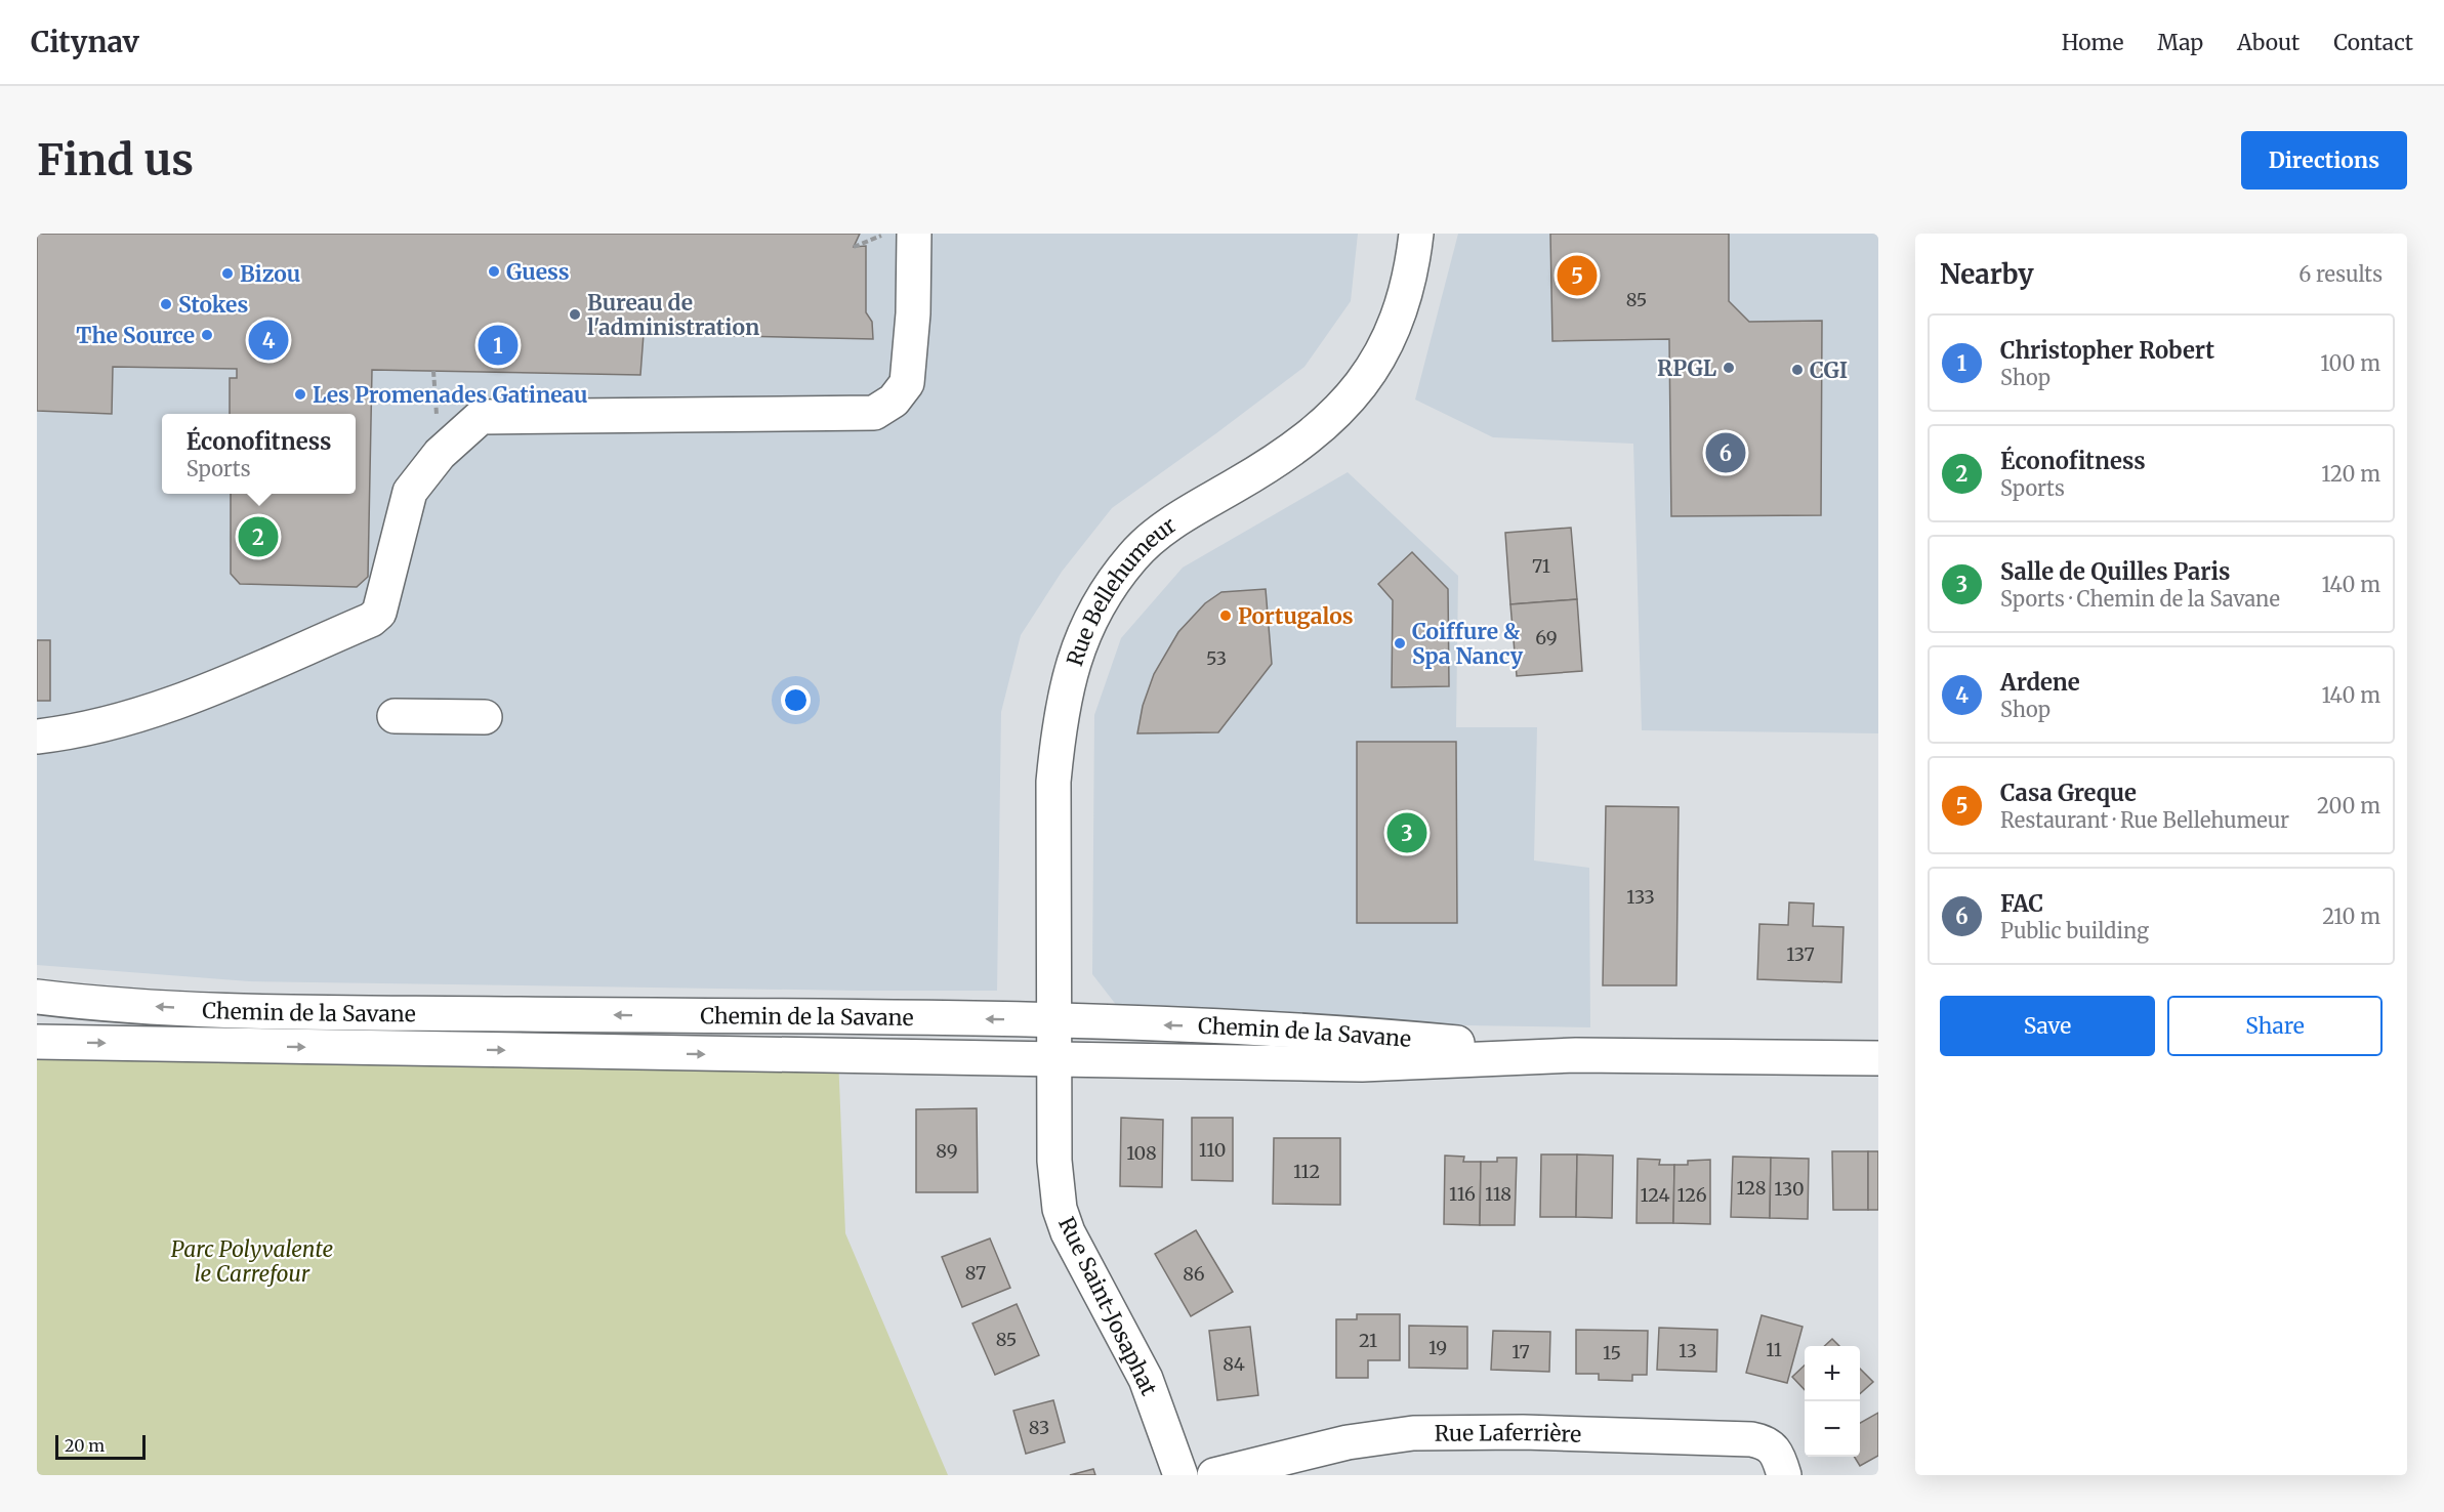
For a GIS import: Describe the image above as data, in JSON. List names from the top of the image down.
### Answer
{
  "streets": {
    "street": [
      "Rue Bellehumeur",
      "Chemin de la Savane",
      "Rue Saint-Josaphat",
      "Rue Laferrière"
    ]
  },
  "crossings": [
    ["Rue Bellehumeur", "Chemin de la Savane"],
    ["Rue Bellehumeur", "Rue Saint-Josaphat"],
    ["Chemin de la Savane", "Rue Saint-Josaphat"]
  ],
  "parks": ["Parc Polyvalente le Carrefour"],
  "places": [
    "Guess",
    "Bizou",
    "Stokes",
    "Bureau de l'administration",
    "The Source",
    "RPGL",
    "CGI",
    "Les Promenades Gatineau",
    "Portugalos",
    "Coiffure & Spa Nancy"
  ],
  "house_numbers": [
    "85",
    "71",
    "69",
    "53",
    "133",
    "137",
    "110",
    "89",
    "108",
    "112",
    "128",
    "130",
    "116",
    "118",
    "124",
    "126",
    "87",
    "86",
    "85",
    "21",
    "19",
    "11",
    "13",
    "17",
    "15",
    "84",
    "83"
  ],
  "scale_bar": "20 m",
  "page": {
    "header": "Citynav",
    "nav": [
      "Home",
      "Map",
      "About",
      "Contact"
    ],
    "buttons": [
      "Directions",
      ["Save", "Share"]
    ],
    "title": "Find us",
    "heading": ["Nearby", "6 results"],
    "pins": [
      "5",
      "4",
      "1",
      "6",
      "2",
      "3"
    ],
    "list": [
      {
        "mark": "1",
        "name": "Christopher Robert",
        "note": "Shop",
        "value": "100 m"
      },
      {
        "mark": "2",
        "name": "Éconofitness",
        "note": "Sports",
        "value": "120 m"
      },
      {
        "mark": "3",
        "name": "Salle de Quilles Paris",
        "note": "Sports · Chemin de la Savane",
        "value": "140 m"
      },
      {
        "mark": "4",
        "name": "Ardene",
        "note": "Shop",
        "value": "140 m"
      },
      {
        "mark": "5",
        "name": "Casa Greque",
        "note": "Restaurant · Rue Bellehumeur",
        "value": "200 m"
      },
      {
        "mark": "6",
        "name": "FAC",
        "note": "Public building",
        "value": "210 m"
      }
    ],
    "popup": ["Éconofitness", "Sports"],
    "map_buttons": ["+", "−"],
    "scale": "20 m"
  }
}
